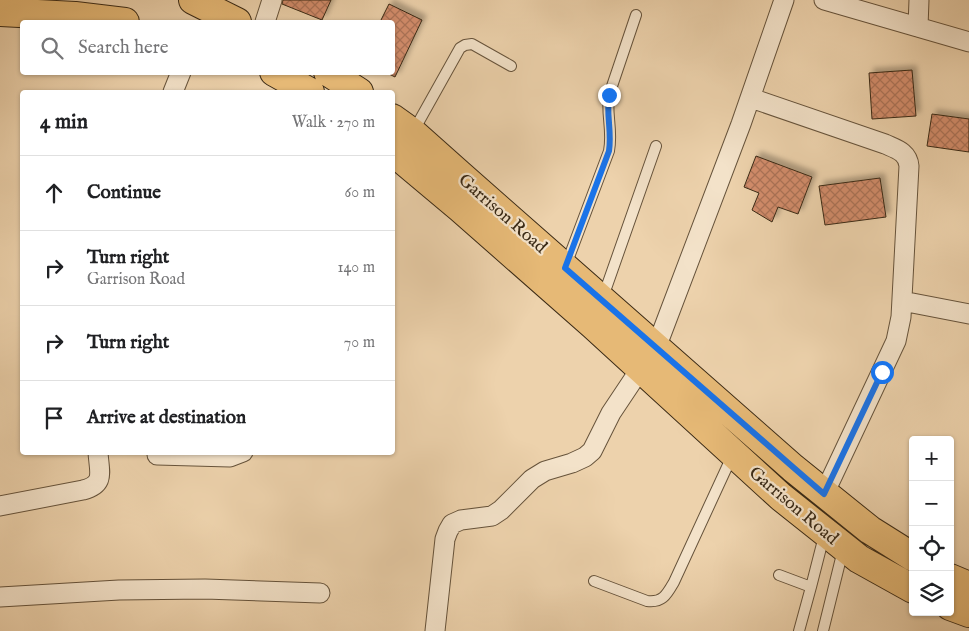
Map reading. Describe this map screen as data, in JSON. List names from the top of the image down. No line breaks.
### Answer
{"streets":{"main road":["Garrison Road"]},"page":{"search":"Search here","heading":["4 min","Walk · 270 m"],"list":[["Continue","60 m"],["Turn right","Garrison Road","140 m"],["Turn right","70 m"],"Arrive at destination"],"map_buttons":["+","−"]}}
